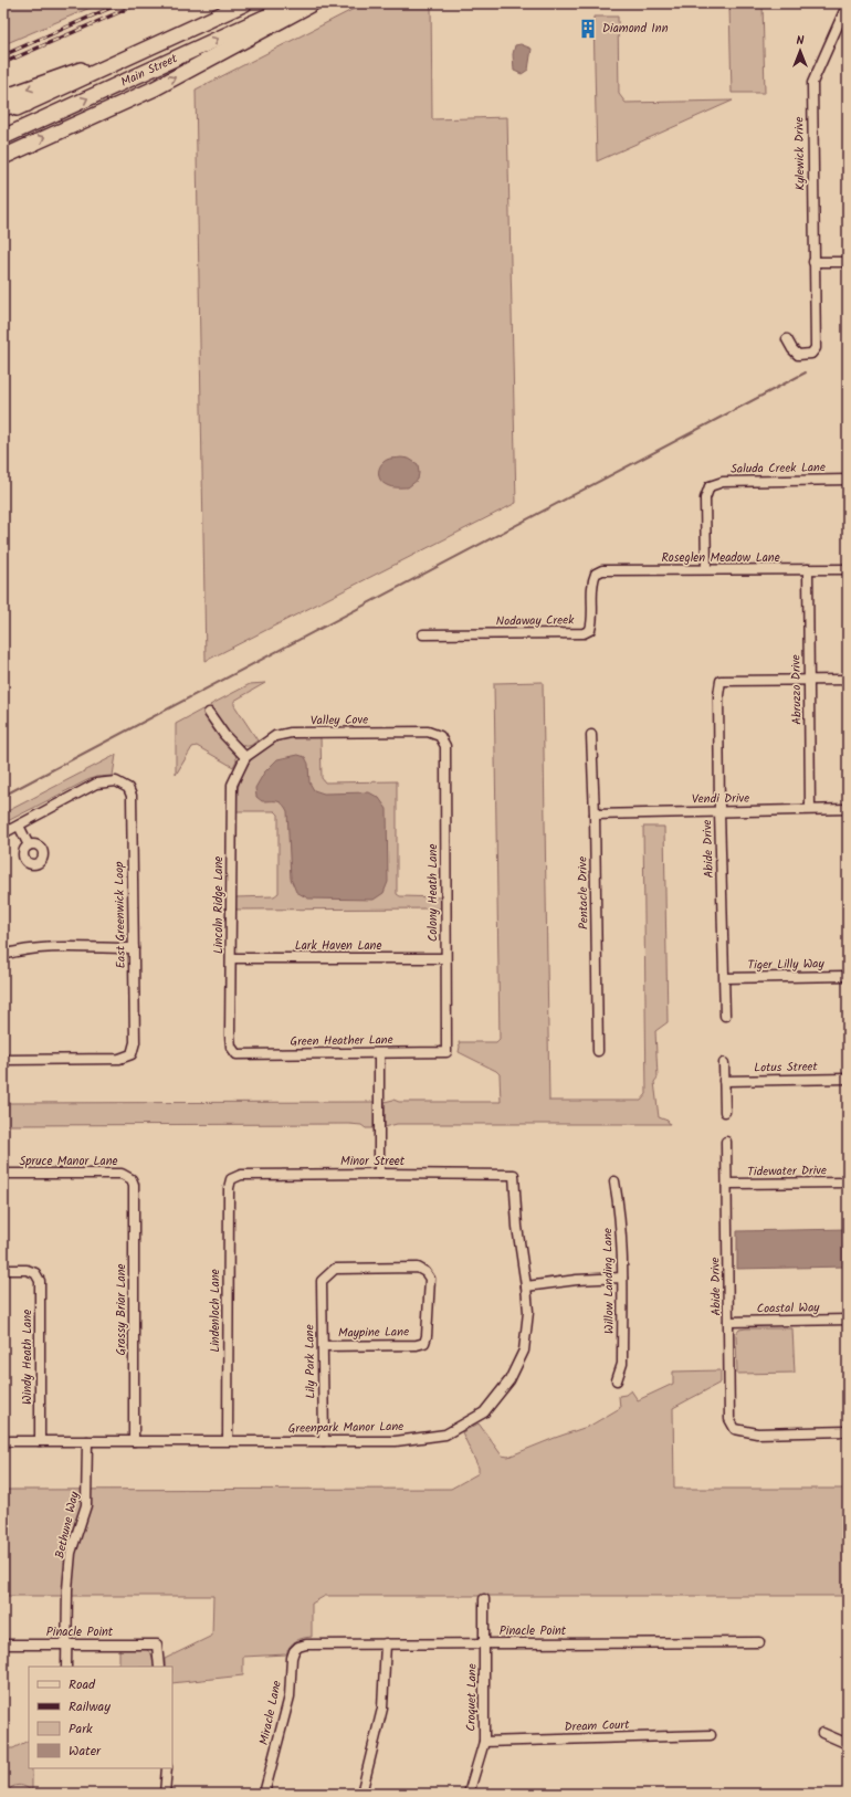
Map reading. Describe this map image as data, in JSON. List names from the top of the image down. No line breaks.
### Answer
{"streets":{"highway":["Main Street"],"street":["Kylewick Drive","Saluda Creek Lane","Roseglen Meadow Lane","Nodaway Creek","Abruzzo Drive","Valley Cove","Vendi Drive","Abide Drive","Colony Heath Lane","Pentacle Drive","Lincoln Ridge Lane","East Greenwick Loop","Lark Haven Lane","Tiger Lilly Way","Green Heather Lane","Lotus Street","Spruce Manor Lane","Minor Street","Tidewater Drive","Willow Landing Lane","Coastal Way","Grassy Briar Lane","Lindenloch Lane","Maypine Lane","Windy Heath Lane","Lily Park Lane","Greenpark Manor Lane","Bethune Way","Pinacle Point","Croquet Lane","Miracle Lane","Dream Court"]},"crossings":[["Saluda Creek Lane","Roseglen Meadow Lane"],["Roseglen Meadow Lane","Nodaway Creek"],["Roseglen Meadow Lane","Abruzzo Drive"],["Abruzzo Drive","Vendi Drive"],["Abruzzo Drive","Abide Drive"],["Valley Cove","Colony Heath Lane"],["Valley Cove","Lincoln Ridge Lane"],["Vendi Drive","Abide Drive"],["Vendi Drive","Pentacle Drive"],["Abide Drive","Tiger Lilly Way"],["Abide Drive","Tidewater Drive"],["Abide Drive","Coastal Way"],["Colony Heath Lane","Lark Haven Lane"],["Colony Heath Lane","Green Heather Lane"],["Lincoln Ridge Lane","Lark Haven Lane"],["Lincoln Ridge Lane","Green Heather Lane"],["Spruce Manor Lane","Grassy Briar Lane"],["Minor Street","Lindenloch Lane"],["Minor Street","Greenpark Manor Lane"],["Grassy Briar Lane","Greenpark Manor Lane"],["Lindenloch Lane","Greenpark Manor Lane"],["Maypine Lane","Lily Park Lane"],["Windy Heath Lane","Greenpark Manor Lane"],["Lily Park Lane","Greenpark Manor Lane"],["Greenpark Manor Lane","Bethune Way"],["Bethune Way","Pinacle Point"],["Pinacle Point","Croquet Lane"],["Pinacle Point","Miracle Lane"],["Croquet Lane","Dream Court"]],"places":{"building":["Diamond Inn"]},"legend":["Road","Railway","Park","Water"],"north":"top"}
